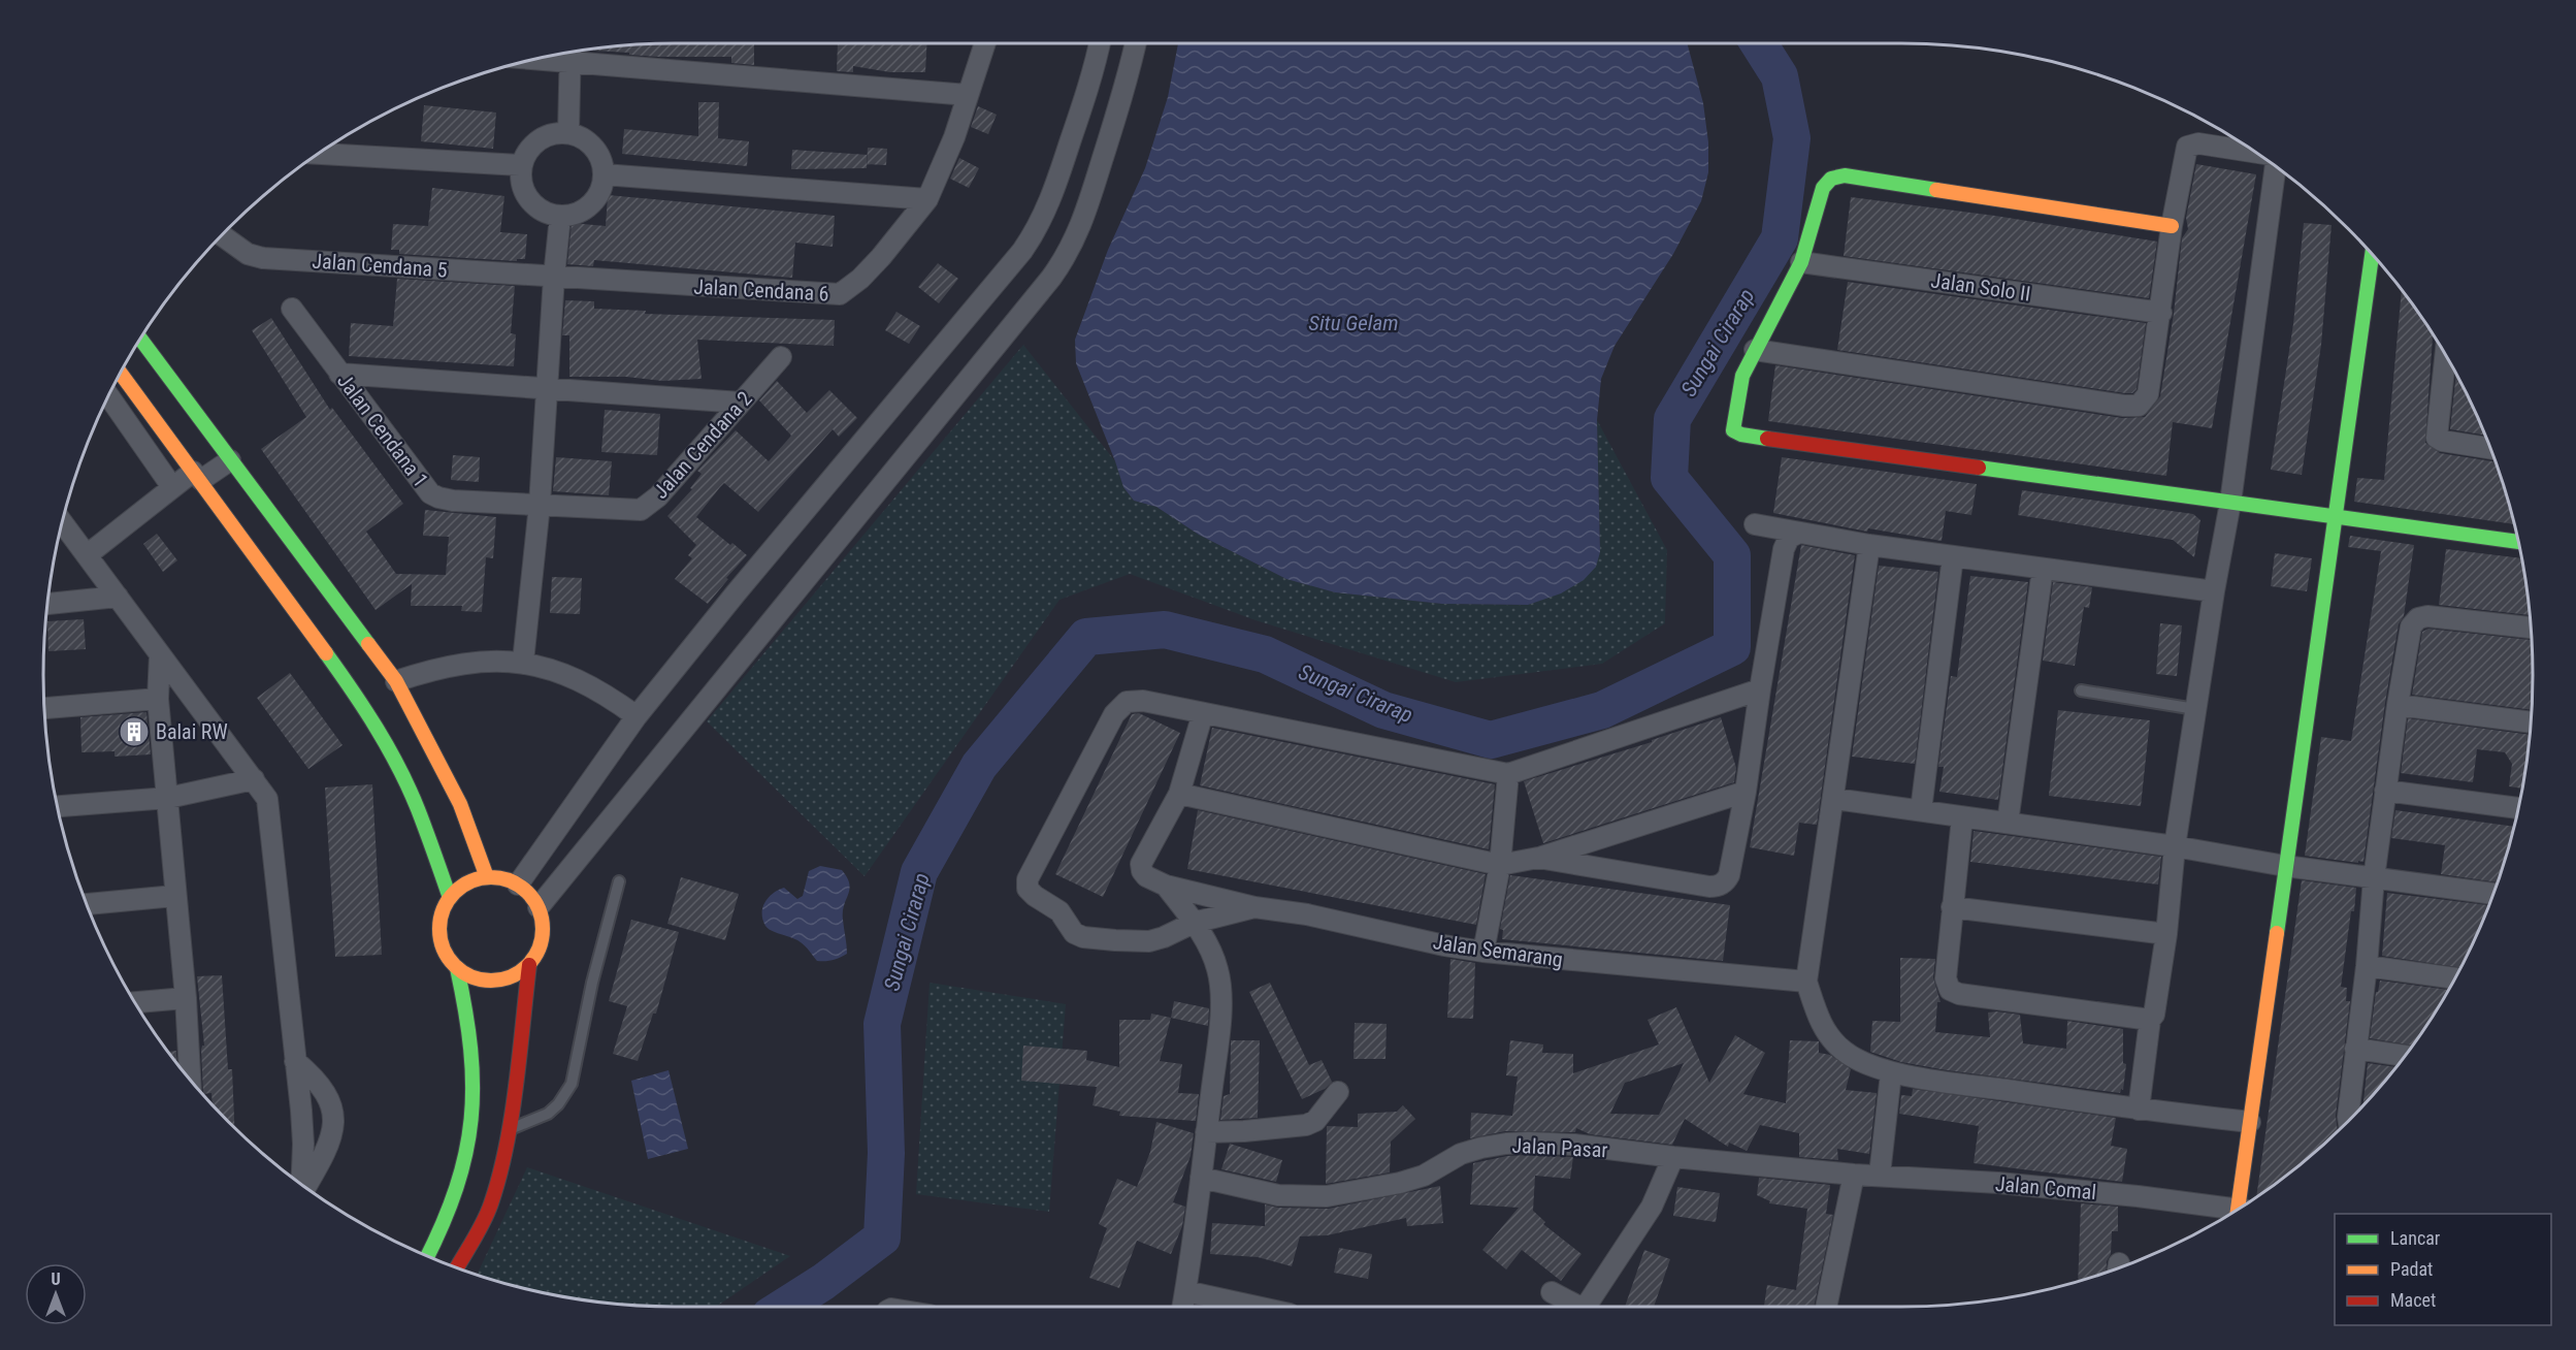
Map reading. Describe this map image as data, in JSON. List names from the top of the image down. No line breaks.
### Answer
{"streets":{"street":["Jalan Cendana 5","Jalan Solo II","Jalan Cendana 6","Jalan Cendana 1","Jalan Cendana 2","Jalan Semarang","Jalan Pasar","Jalan Comal"]},"crossings":[["Jalan Cendana 5","Jalan Cendana 6"],["Jalan Cendana 1","Jalan Cendana 2"],["Jalan Pasar","Jalan Comal"]],"water":["Situ Gelam","Sungai Cirarap"],"places":{"building":["Balai RW"]},"legend":["Lancar","Padat","Macet"],"north":"top"}
